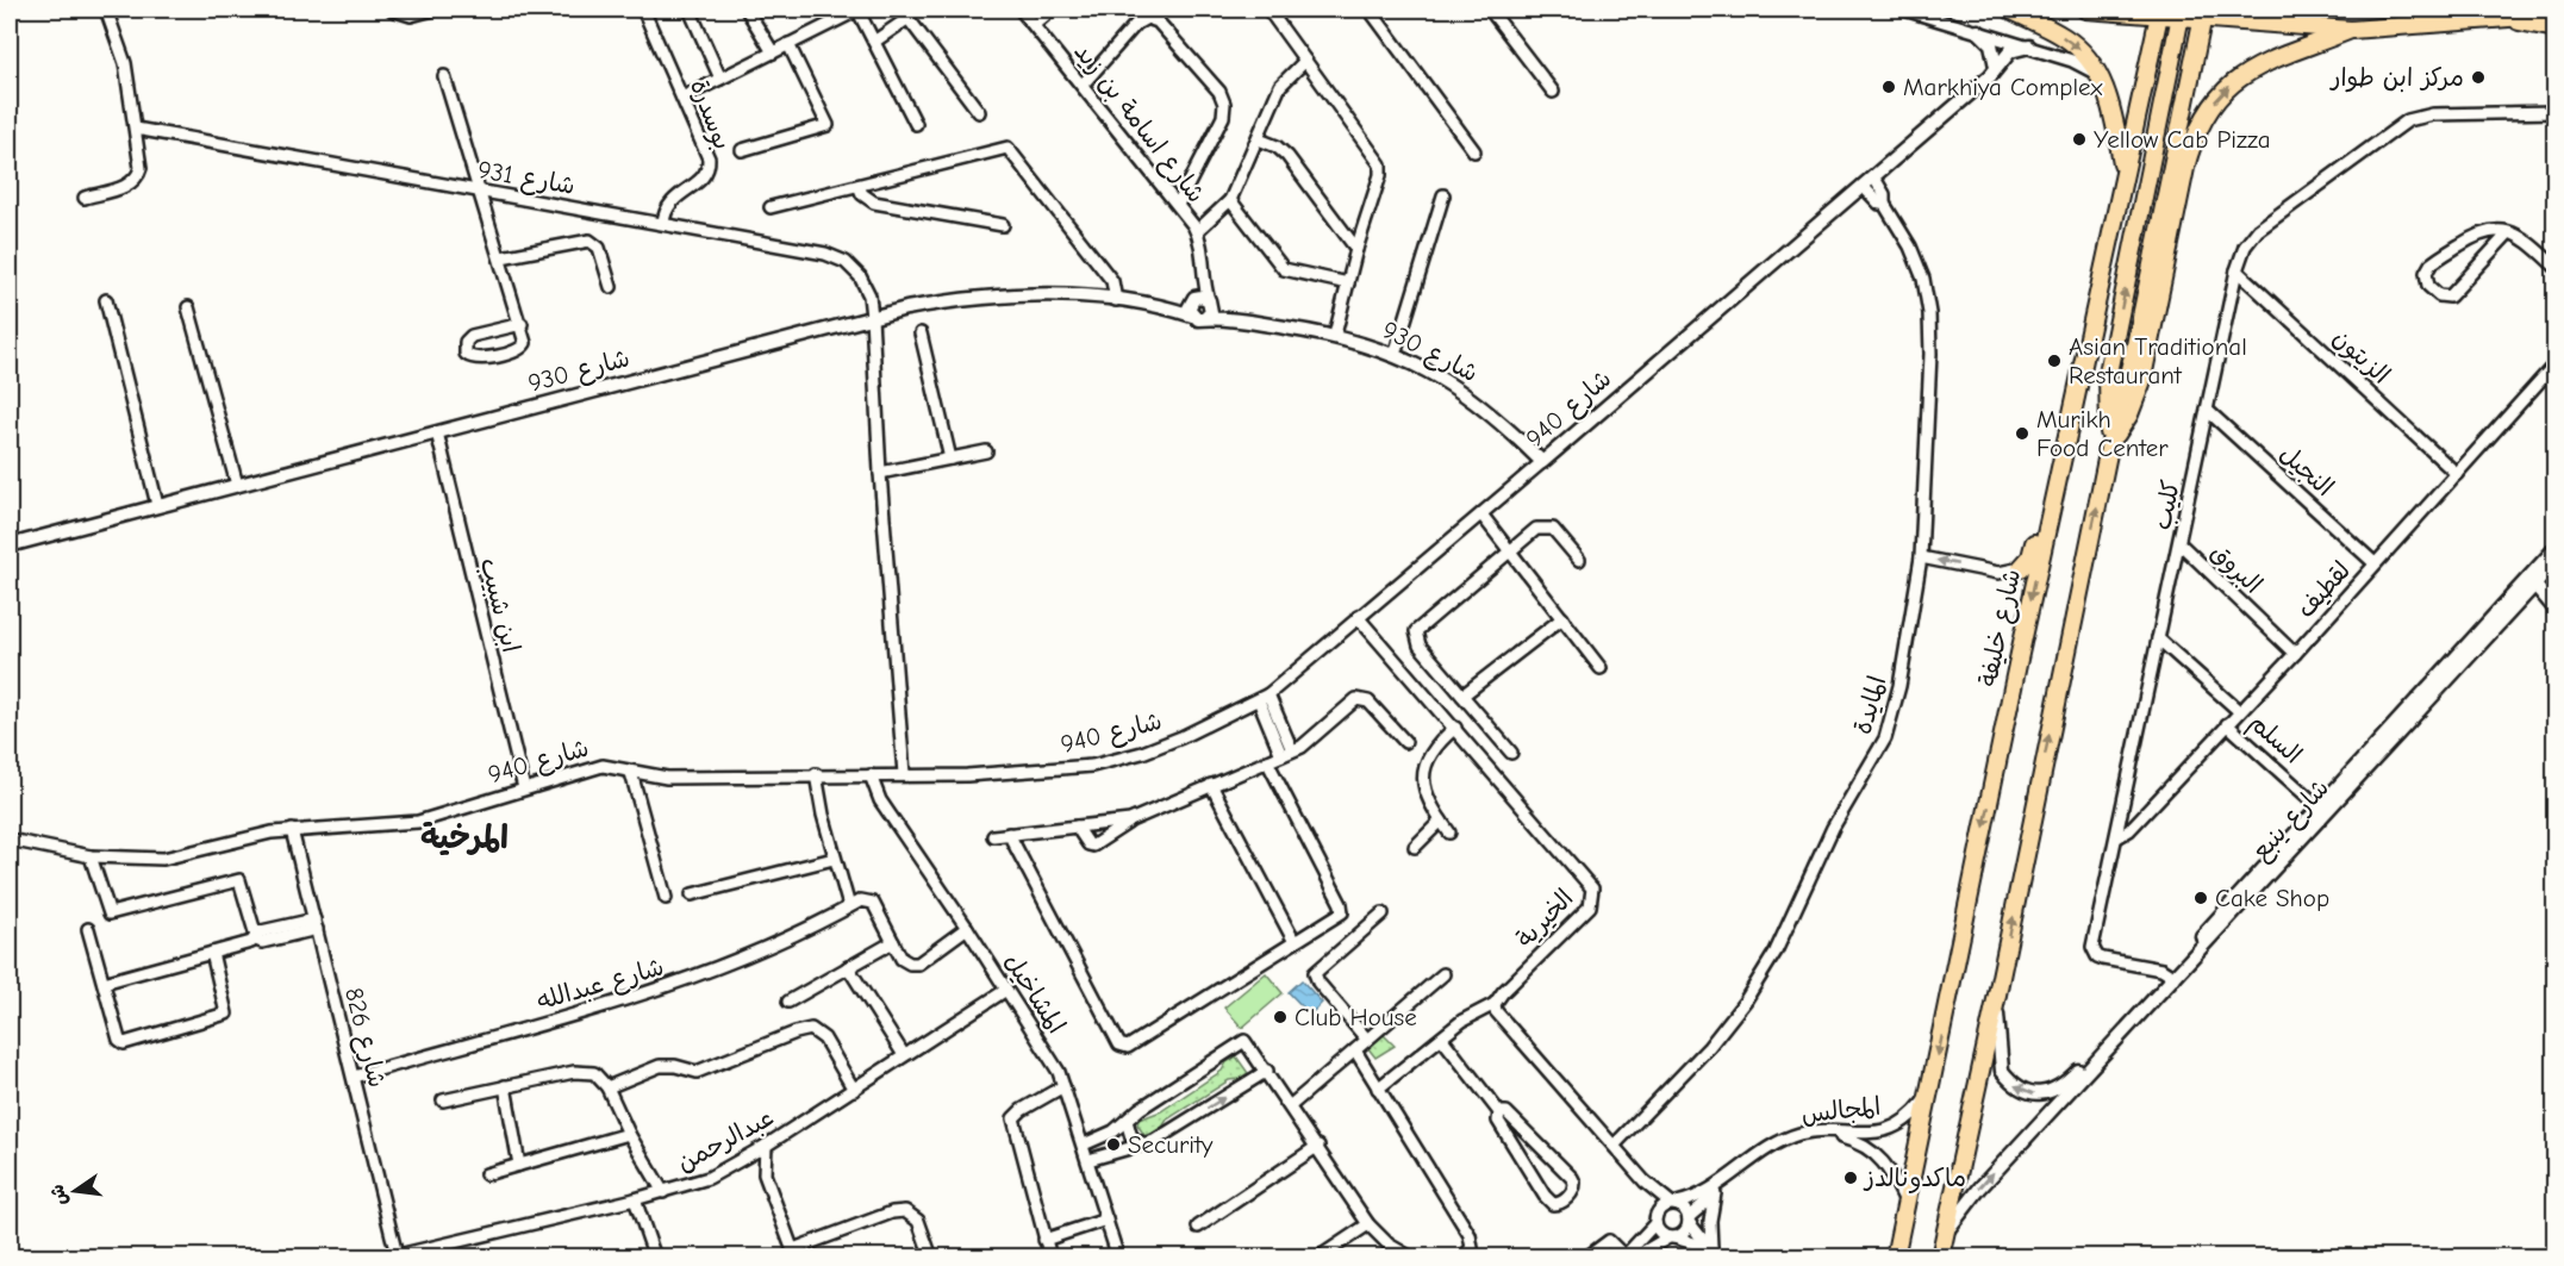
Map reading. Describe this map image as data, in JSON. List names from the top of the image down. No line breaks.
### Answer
{"streets":{"main road":["شارع خليفة"],"street":["بوسدرة","شارع اسامة بن زيد","شارع 931","شارع 930","الزيتون","شارع 940","النجيل","كليب","البروق","لقطيف","ابن شبيب","المايدة","السلم","شارع ينبع","الخيرية","شارع عبدالله","المشاخيل","شارع 826","المجالس","عبدالرحمن"]},"crossings":[["بوسدرة","شارع 931"],["شارع اسامة بن زيد","شارع 930"],["شارع 931","شارع 930"],["شارع 931","شارع 940"],["شارع 930","شارع 940"],["شارع 930","ابن شبيب"],["الزيتون","كليب"],["الزيتون","لقطيف"],["شارع 940","ابن شبيب"],["شارع 940","المايدة"],["شارع 940","الخيرية"],["شارع 940","المشاخيل"],["شارع 940","شارع 826"],["النجيل","كليب"],["النجيل","لقطيف"],["كليب","البروق"],["كليب","لقطيف"],["كليب","السلم"],["كليب","شارع ينبع"],["البروق","لقطيف"],["لقطيف","السلم"],["شارع خليفة","المجالس"],["السلم","شارع ينبع"],["شارع عبدالله","شارع 826"],["المشاخيل","عبدالرحمن"],["شارع 826","عبدالرحمن"]],"districts":["المرخية"],"places":["مركز ابن طوار","Markhiya Complex","Yellow Cab Pizza","Asian Traditional Restaurant","Murikh Food Center","Cake Shop","Club House","Security","ماكدونالدز"],"north":"left"}
